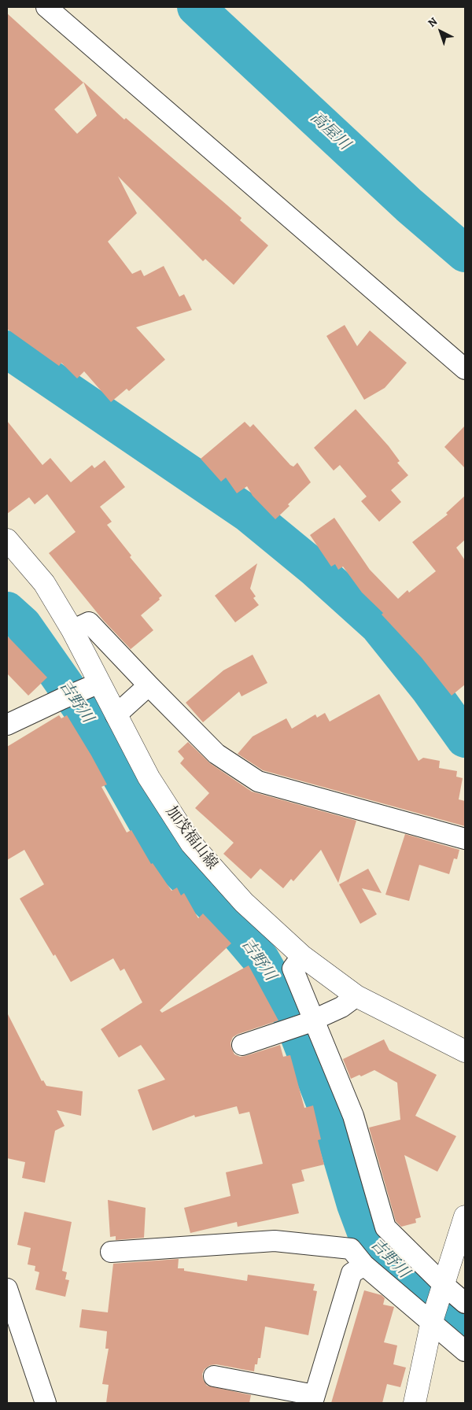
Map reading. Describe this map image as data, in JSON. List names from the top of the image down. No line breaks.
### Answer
{"streets":{"main road":["加茂福山線"]},"water":["高屋川","吉野川"],"north":"top left"}
